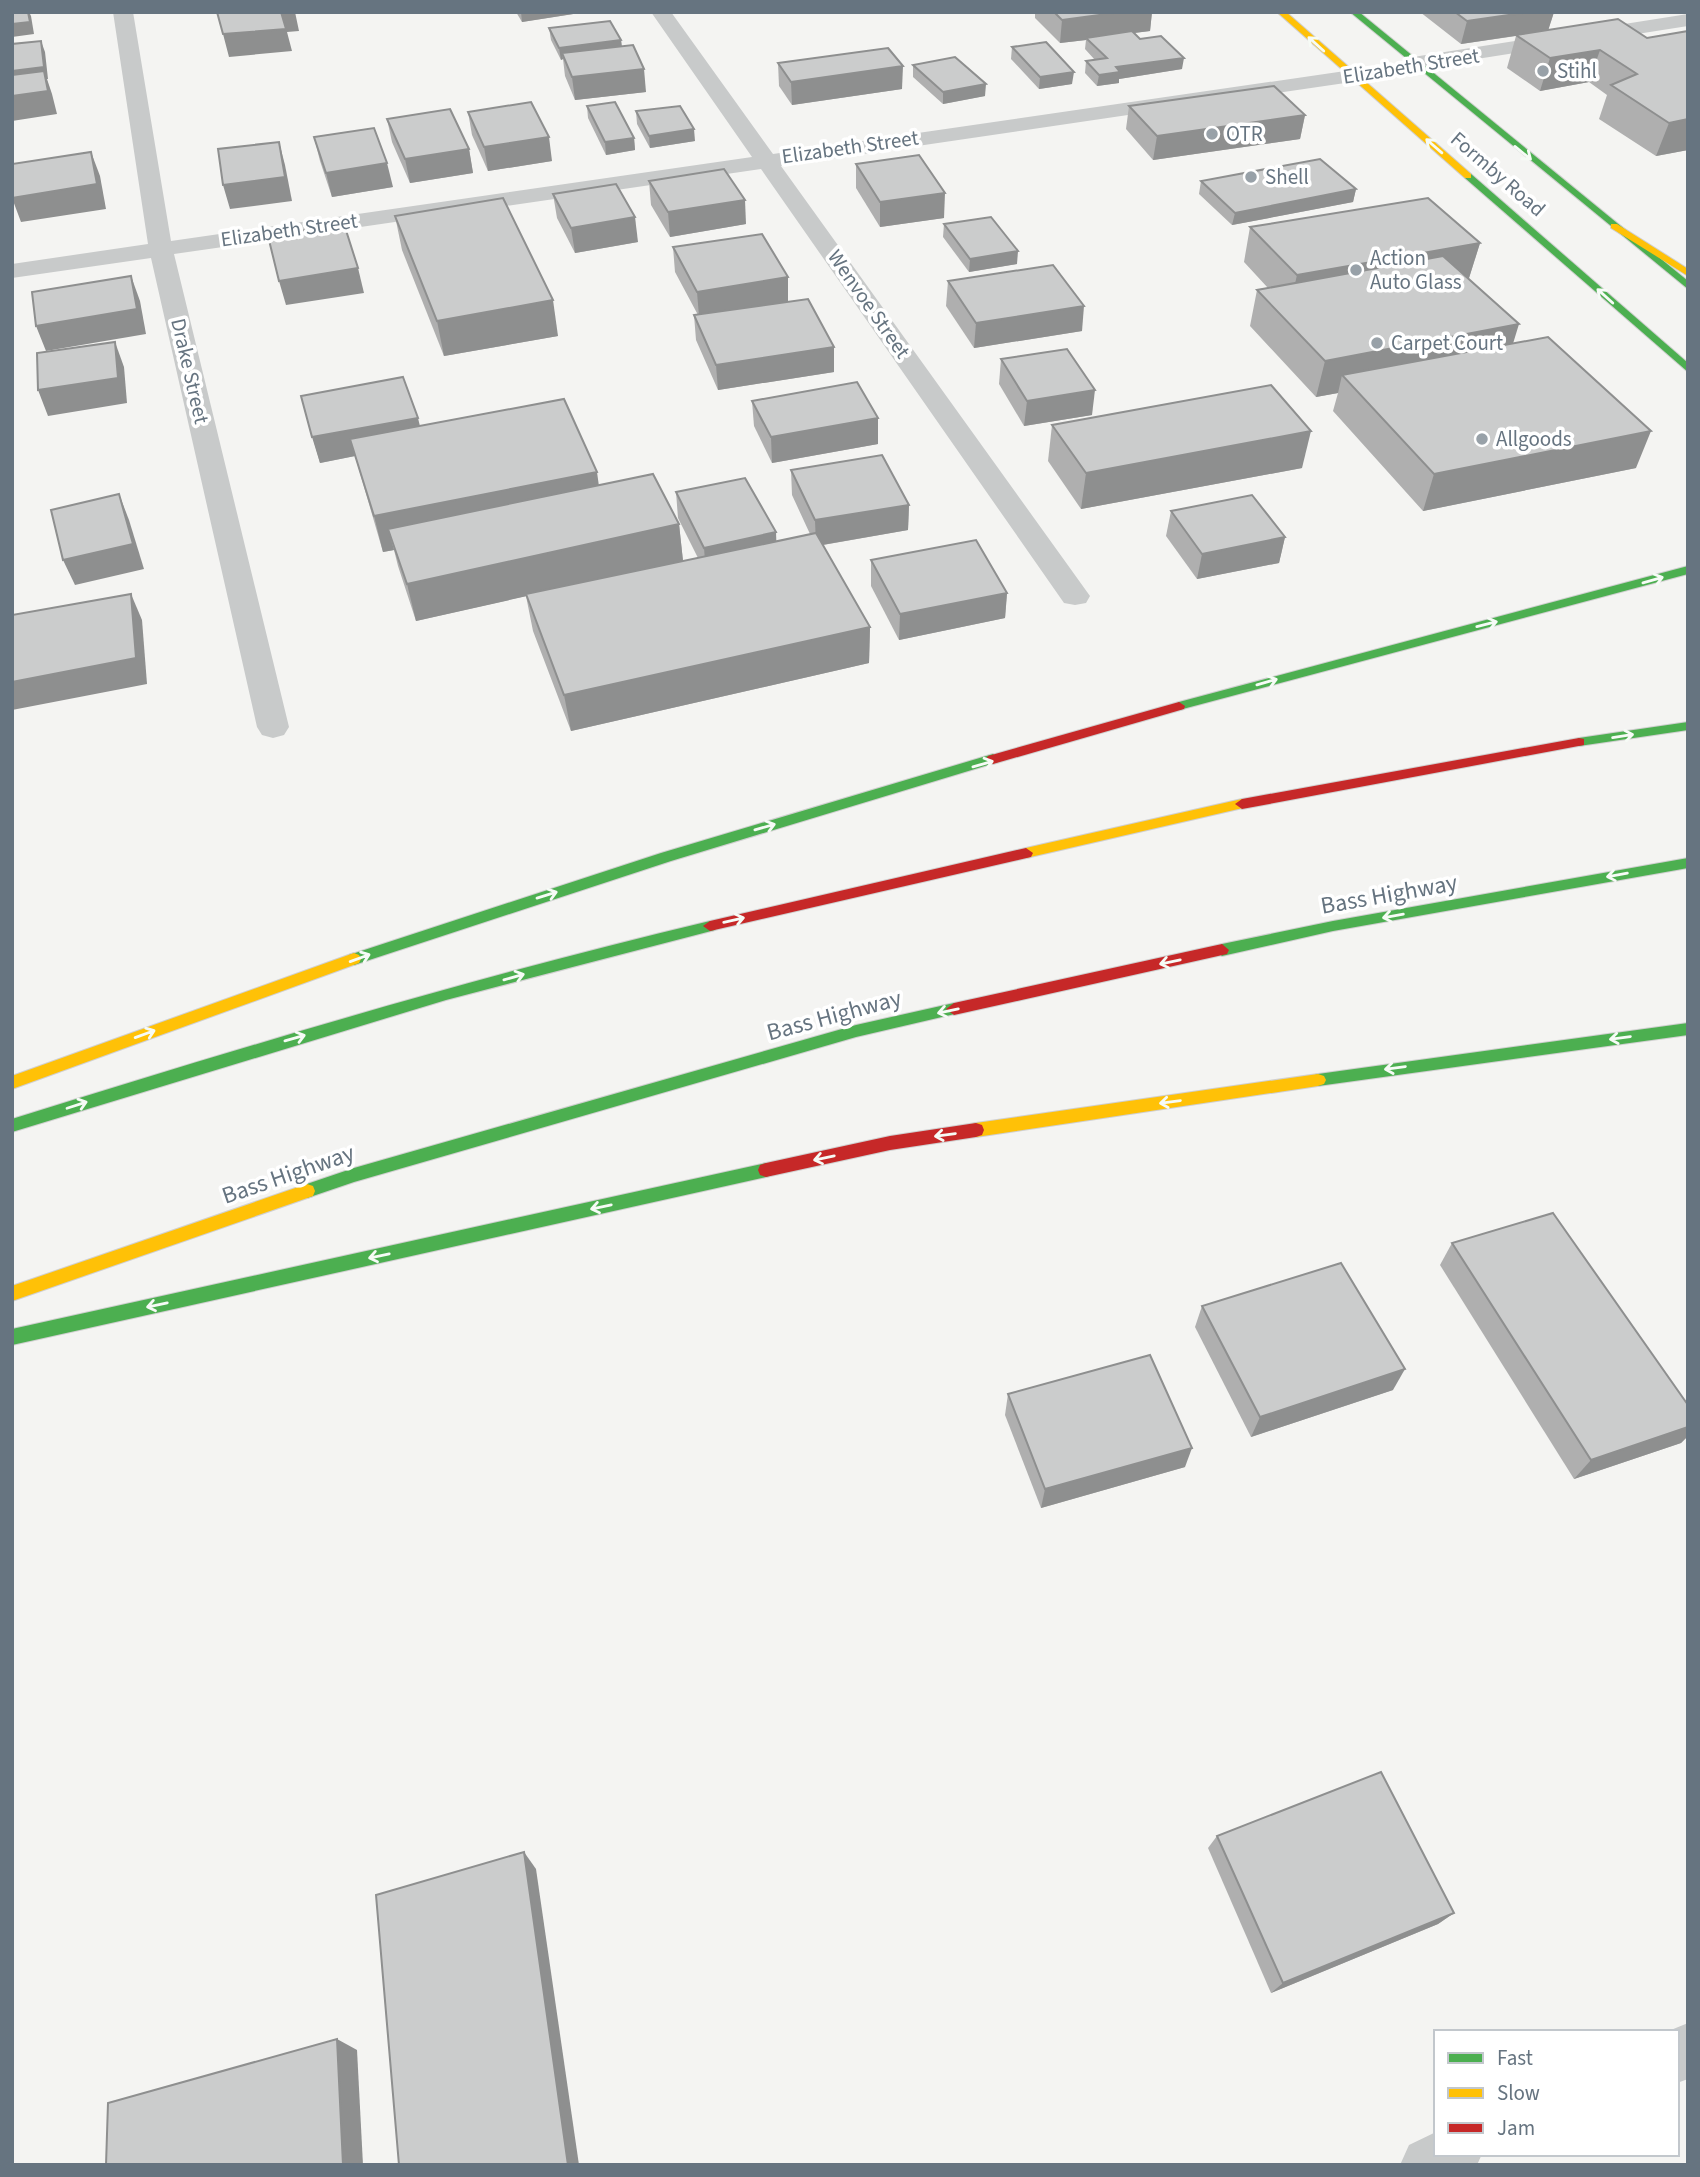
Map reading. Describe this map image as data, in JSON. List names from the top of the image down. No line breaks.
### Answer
{"streets":{"main road":["Elizabeth Street","Formby Road","Bass Highway"],"street":["Wenvoe Street","Drake Street"]},"crossings":[["Elizabeth Street","Formby Road"],["Elizabeth Street","Wenvoe Street"],["Elizabeth Street","Drake Street"]],"places":["Stihl","OTR","Shell","Action Auto Glass","Carpet Court","Allgoods"],"legend":["Fast","Slow","Jam"]}
